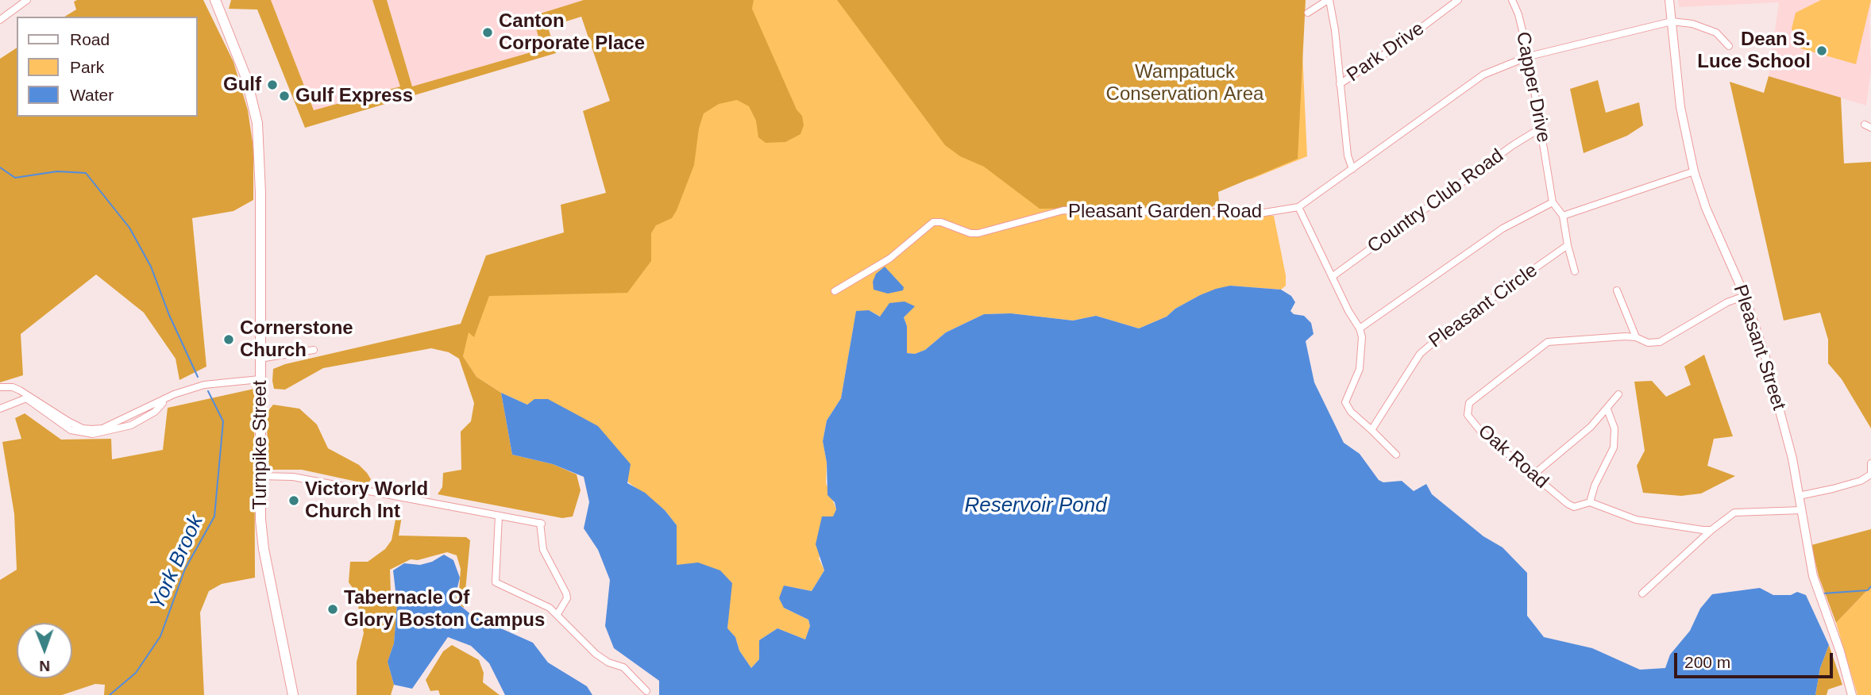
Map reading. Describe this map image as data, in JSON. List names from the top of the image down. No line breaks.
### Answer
{"streets":{"main road":["Pleasant Street","Turnpike Street"],"street":["Park Drive","Capper Drive","Country Club Road","Pleasant Garden Road","Pleasant Circle","Oak Road"]},"crossings":[["Capper Drive","Country Club Road"],["Capper Drive","Pleasant Garden Road"],["Pleasant Garden Road","Pleasant Street"],["Pleasant Street","Oak Road"]],"water":["Reservoir Pond","York Brook"],"parks":["Wampatuck Conservation Area"],"places":["Canton Corporate Place","Dean S. Luce School","Gulf","Gulf Express","Cornerstone Church","Victory World Church Int","Tabernacle Of Glory Boston Campus"],"legend":["Road","Park","Water"],"scale_bar":"200 m","north":"bottom"}
